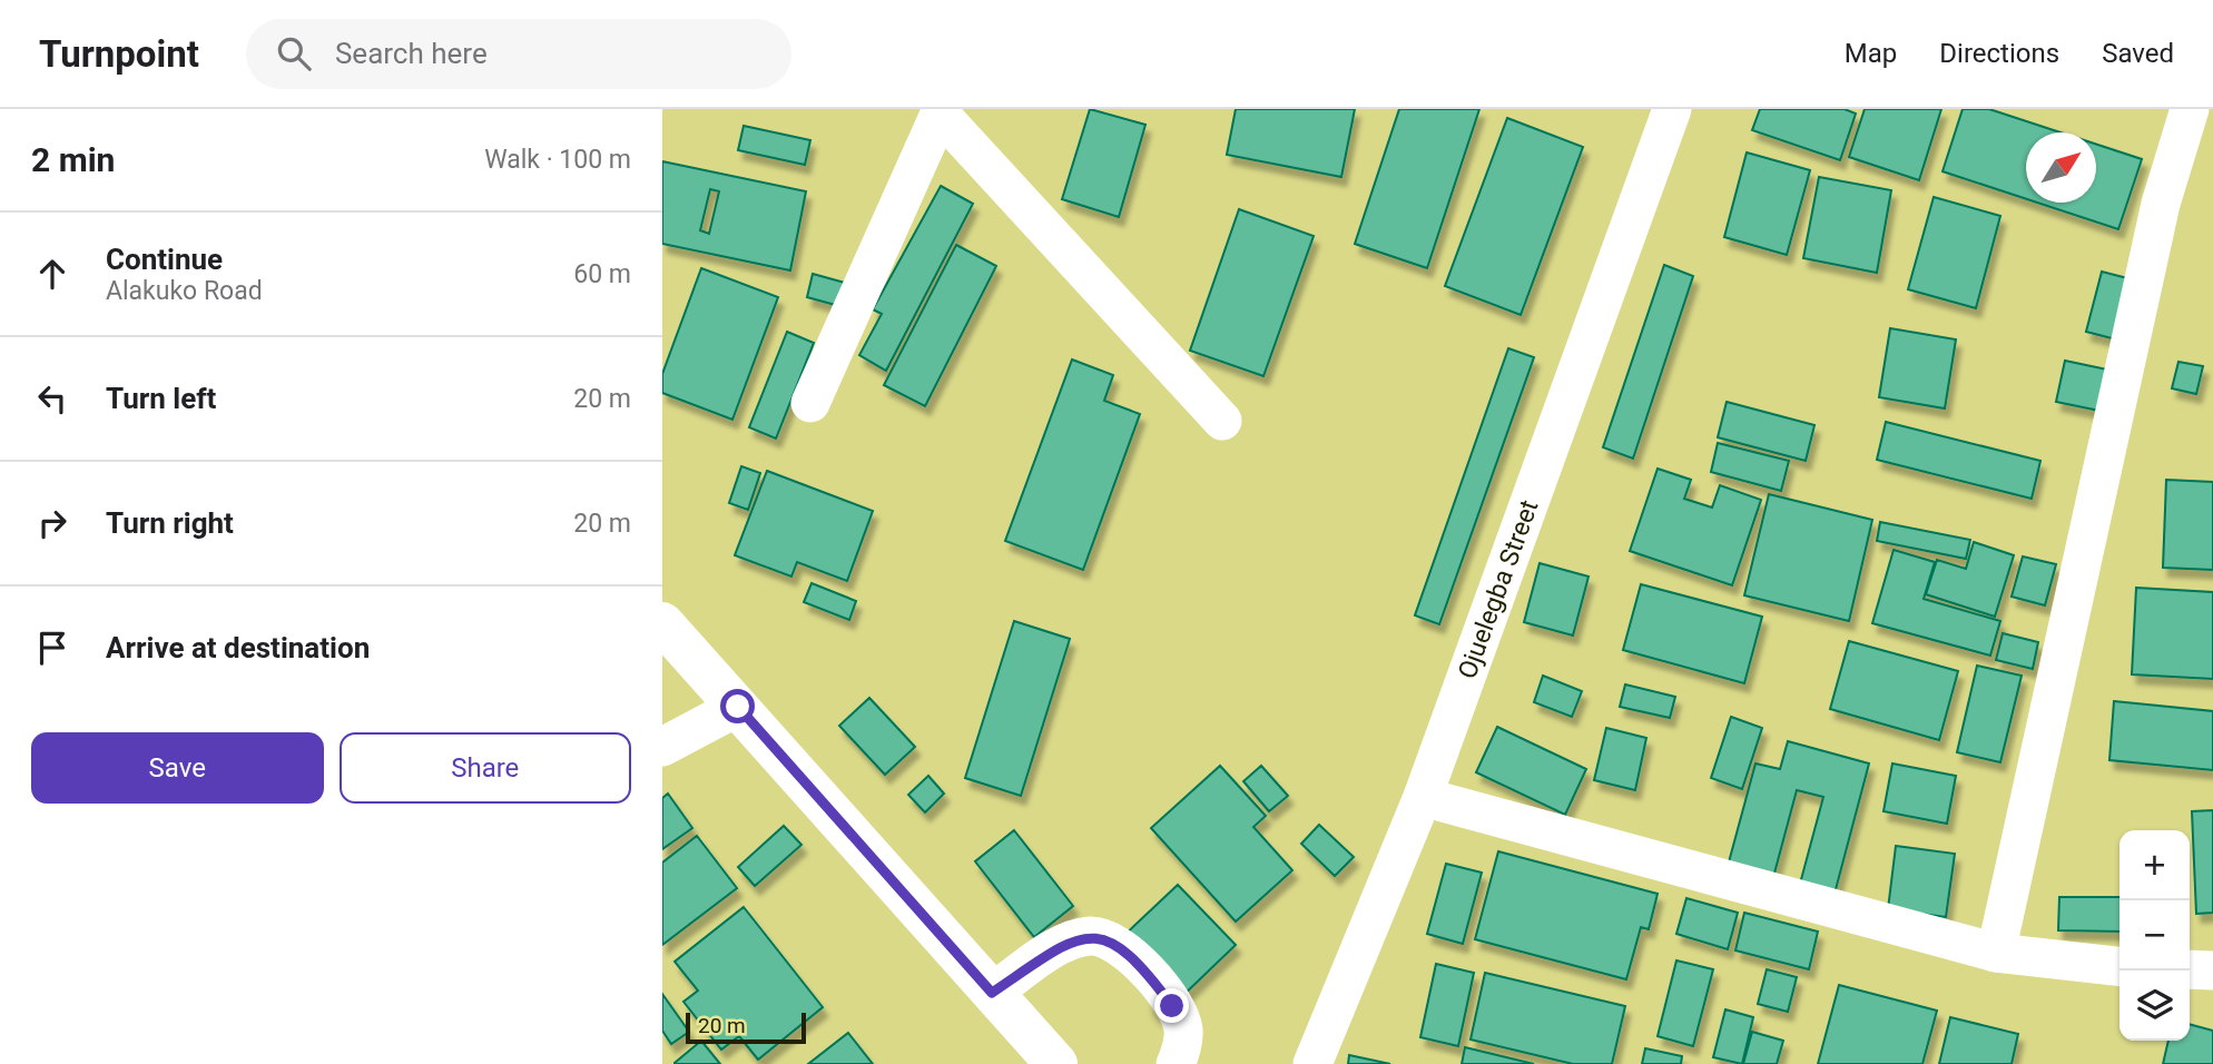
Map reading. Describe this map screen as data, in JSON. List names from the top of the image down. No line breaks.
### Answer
{"streets":{"street":["Ojuelegba Street"]},"scale_bar":"20 m","north":"top right","page":{"header":"Turnpoint","search":"Search here","nav":["Map","Directions","Saved"],"heading":["2 min","Walk · 100 m"],"list":[["Continue","Alakuko Road","60 m"],["Turn left","20 m"],["Turn right","20 m"],"Arrive at destination"],"buttons":["Save","Share"],"map_buttons":["+","−"],"scale":"20 m"}}
